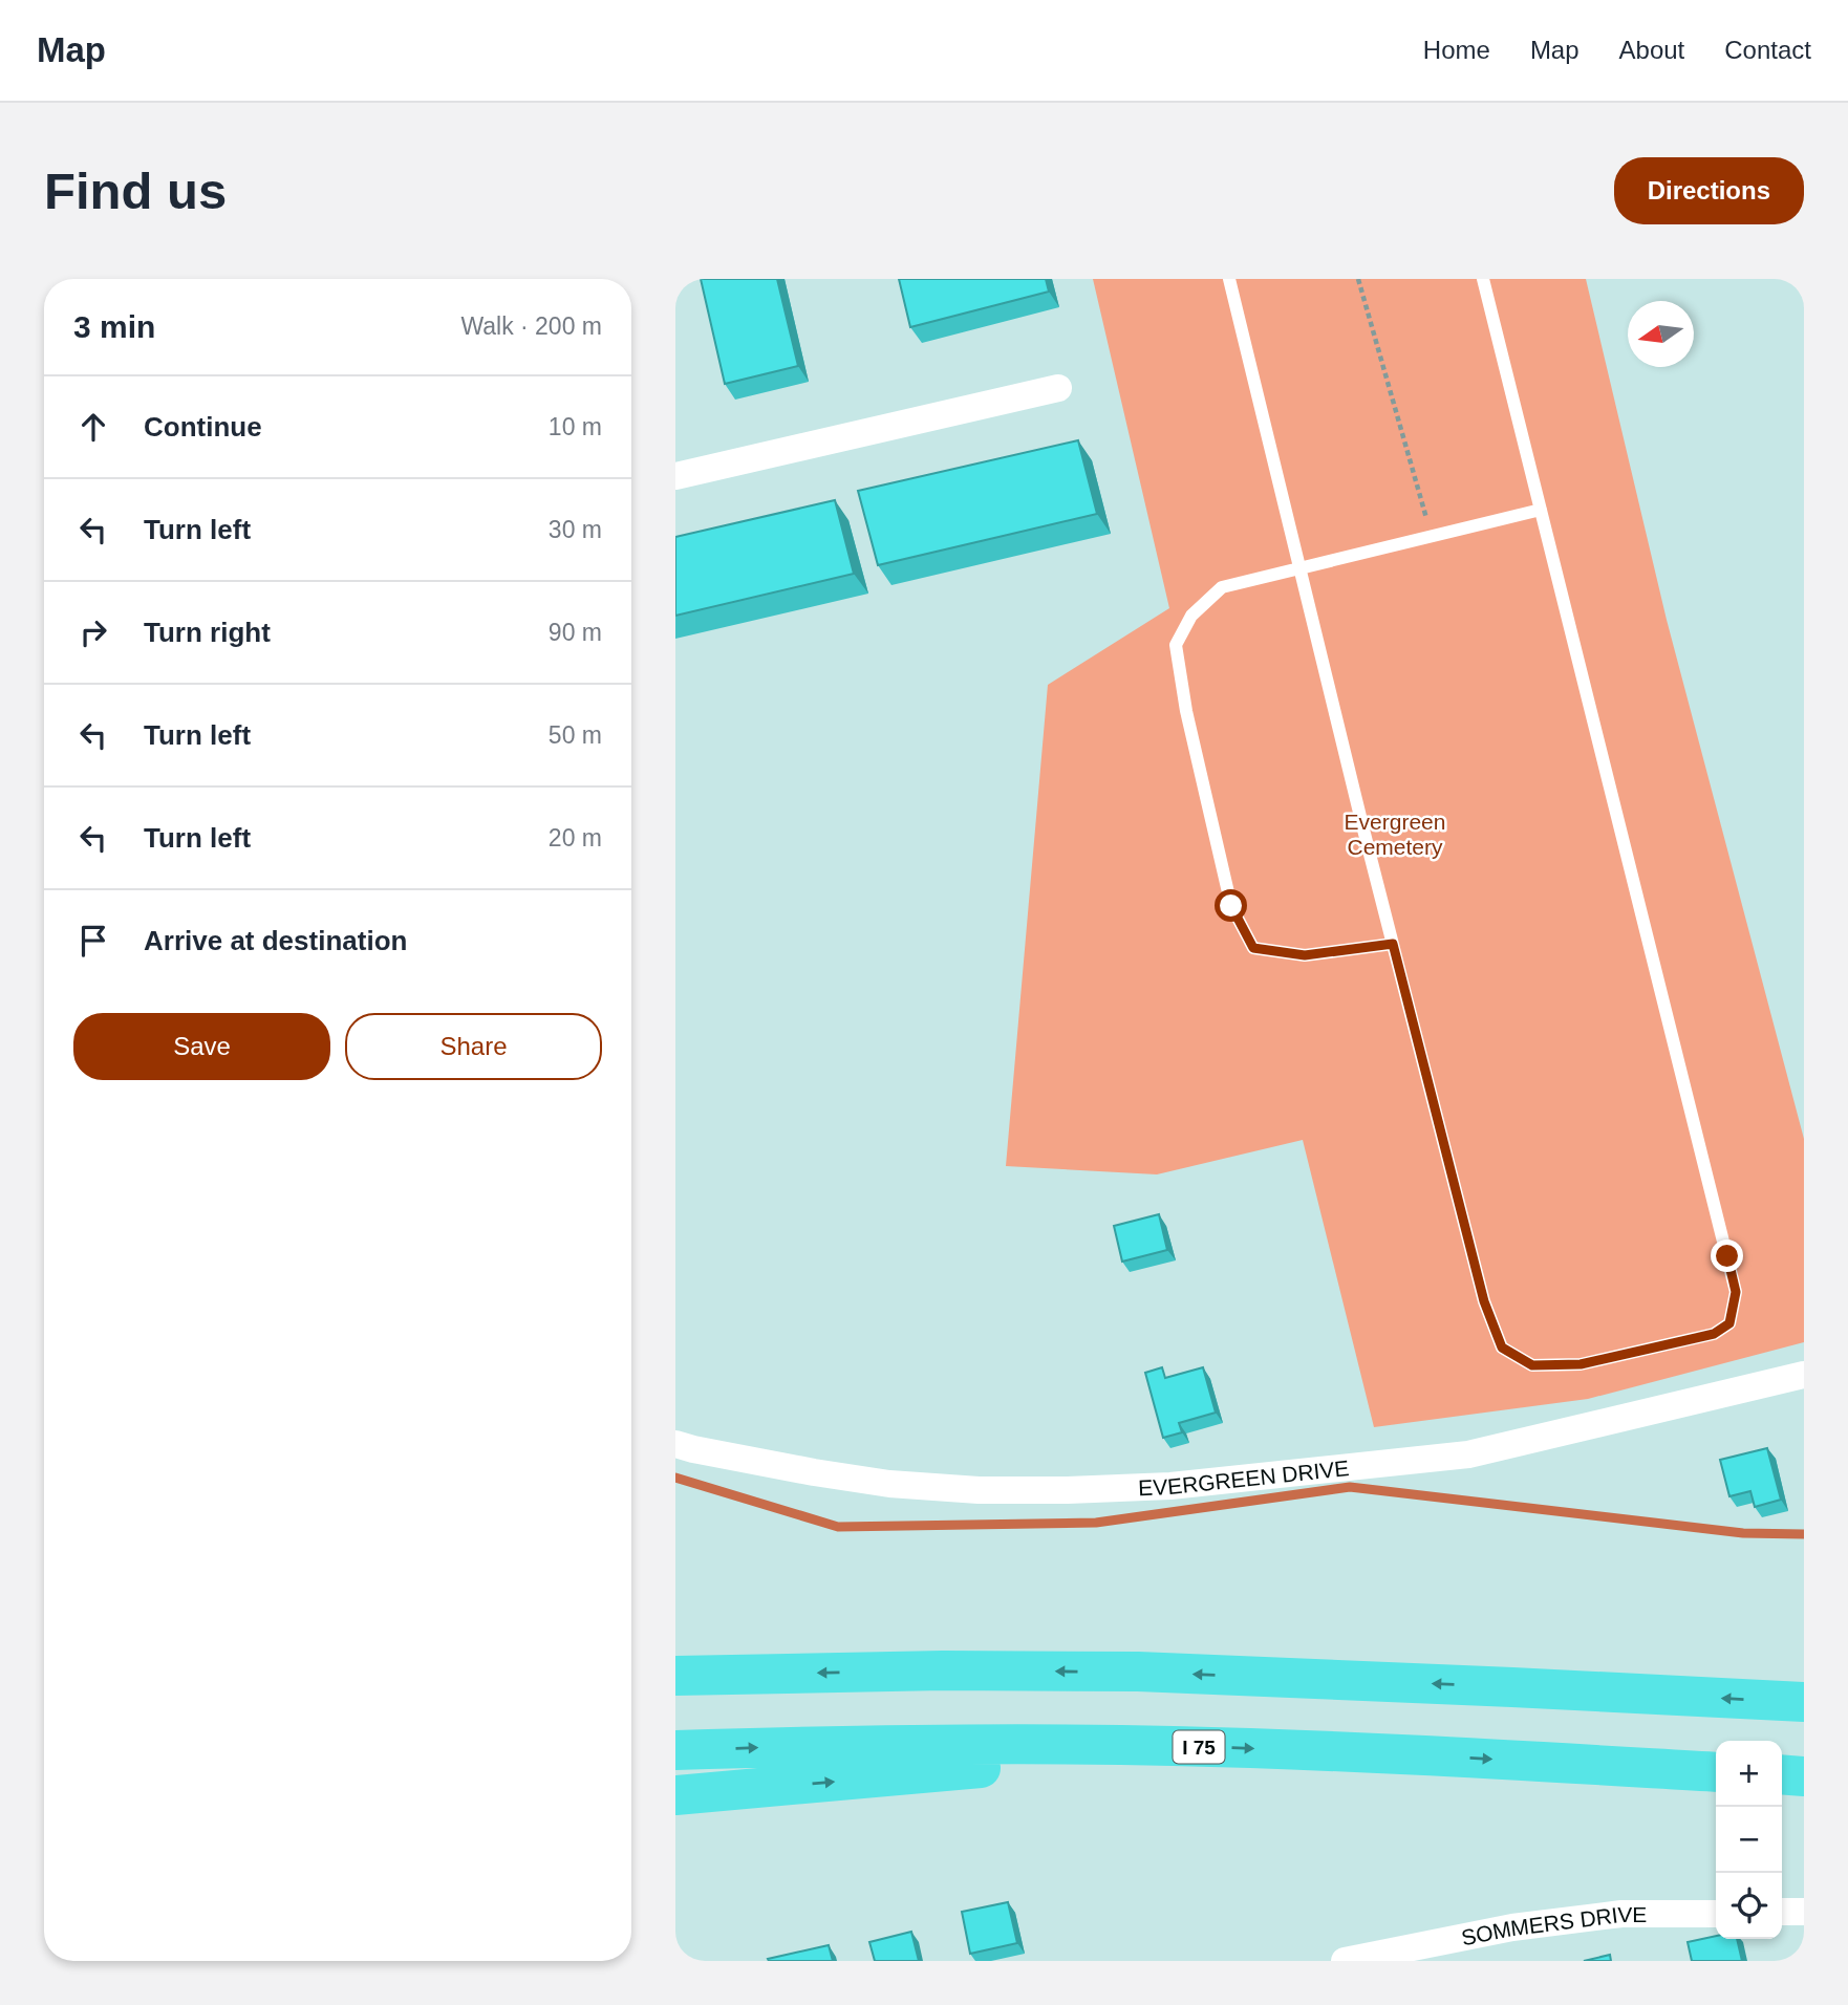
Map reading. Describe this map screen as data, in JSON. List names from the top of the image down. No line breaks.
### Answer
{"streets":{"highway":["I 75"],"street":["EVERGREEN DRIVE","SOMMERS DRIVE"]},"parks":["Evergreen Cemetery"],"north":"left","page":{"header":"Map","nav":["Home","Map","About","Contact"],"buttons":["Directions",["Save","Share"]],"title":"Find us","heading":["3 min","Walk · 200 m"],"list":[["Continue","10 m"],["Turn left","30 m"],["Turn right","90 m"],["Turn left","50 m"],["Turn left","20 m"],"Arrive at destination"],"map_buttons":["+","−"]}}
